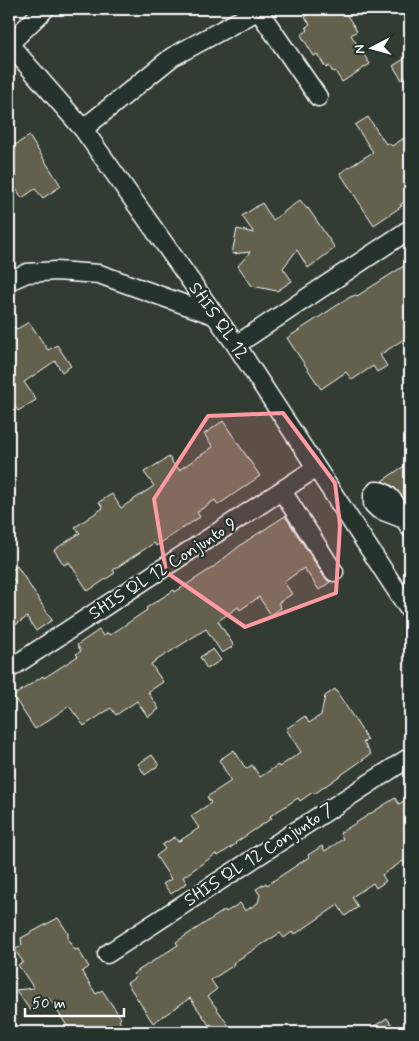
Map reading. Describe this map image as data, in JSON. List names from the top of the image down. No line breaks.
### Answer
{"streets":{"street":["SHIS QL 12","SHIS QL 12 Conjunto 9","SHIS QL 12 Conjunto 7"]},"crossings":[["SHIS QL 12","SHIS QL 12 Conjunto 9"]],"scale_bar":"50 m","north":"left"}
